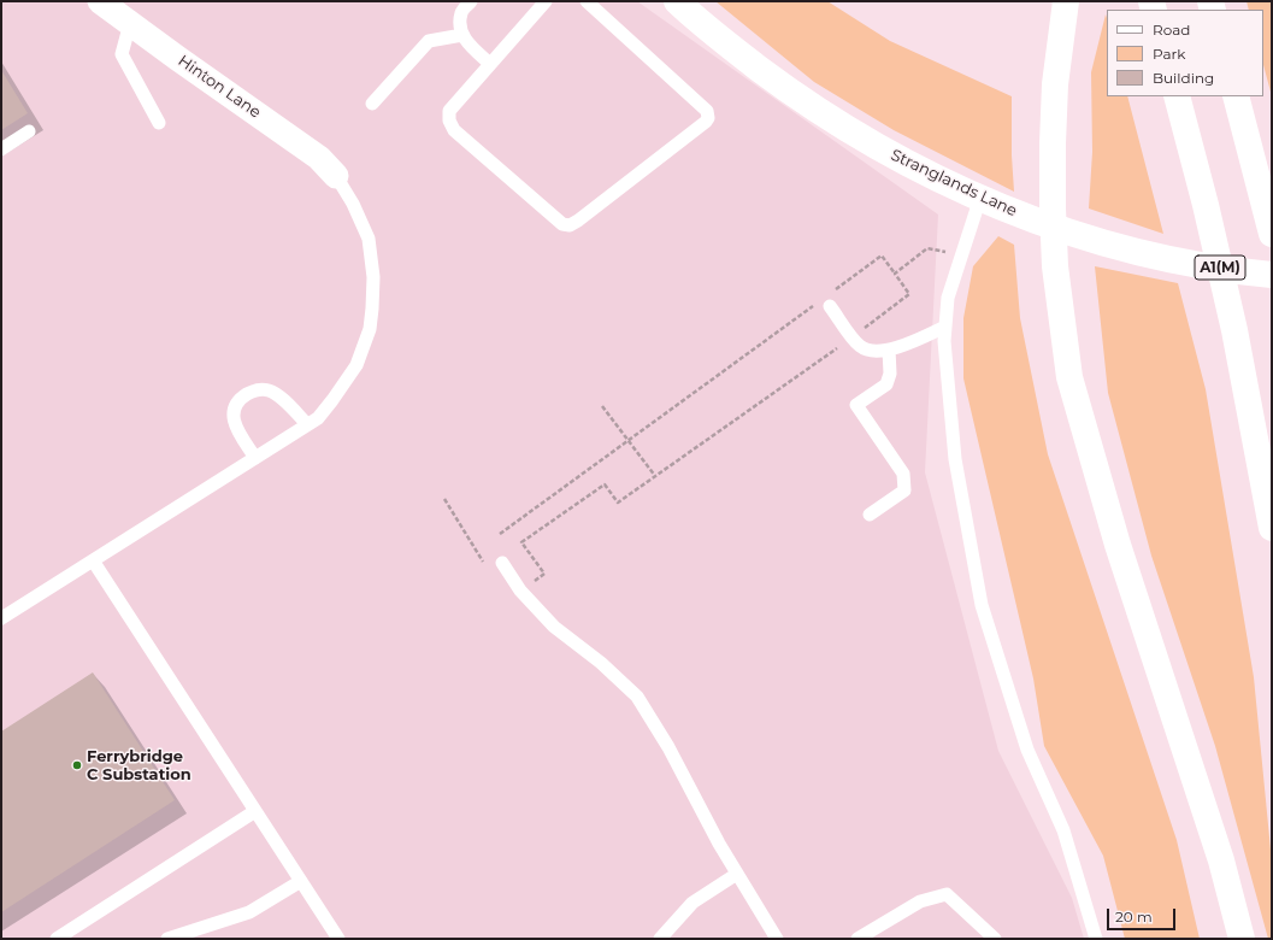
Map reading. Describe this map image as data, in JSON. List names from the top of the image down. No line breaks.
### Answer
{"streets":{"main road":["Stranglands Lane","A1(M)"],"street":["Hinton Lane"]},"places":["Ferrybridge C Substation"],"legend":["Road","Park","Building"],"scale_bar":"20 m"}
